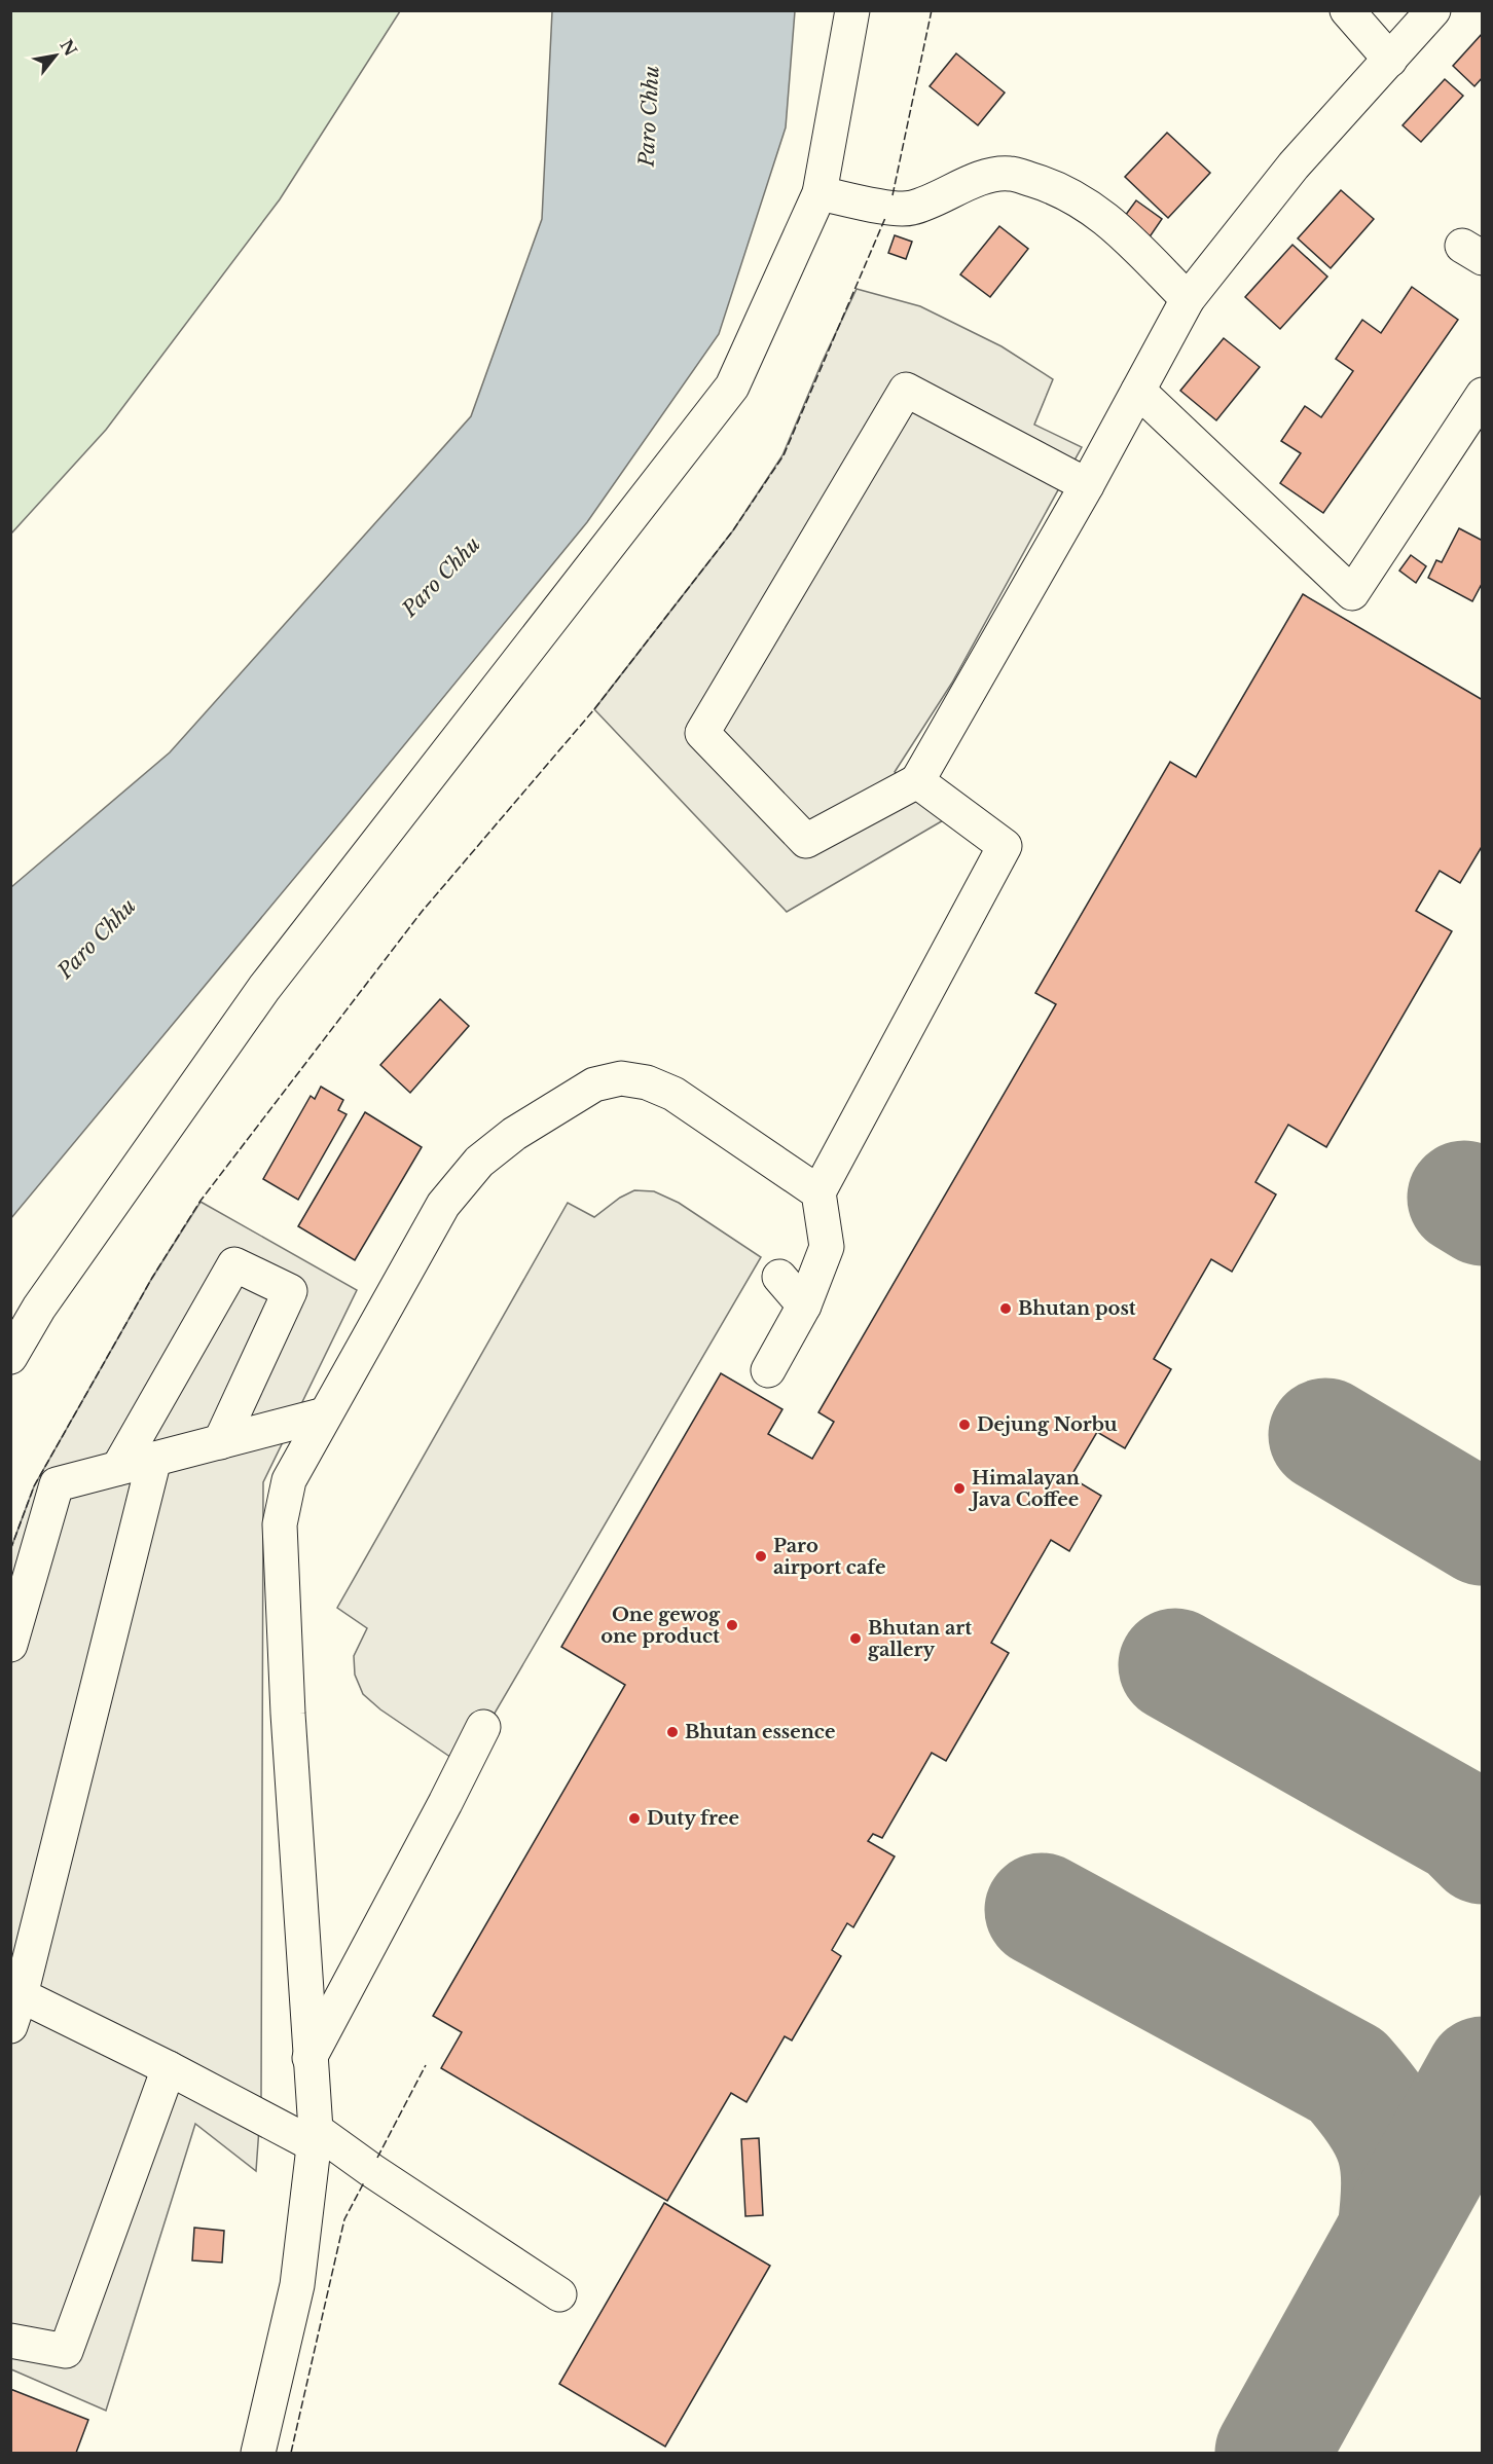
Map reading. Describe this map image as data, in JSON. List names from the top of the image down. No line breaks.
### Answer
{"water":["Paro Chhu"],"places":["Bhutan post","Dejung Norbu","Himalayan Java Coffee","Paro airport cafe","One gewog one product","Bhutan art gallery","Bhutan essence","Duty free"],"north":"top right"}
